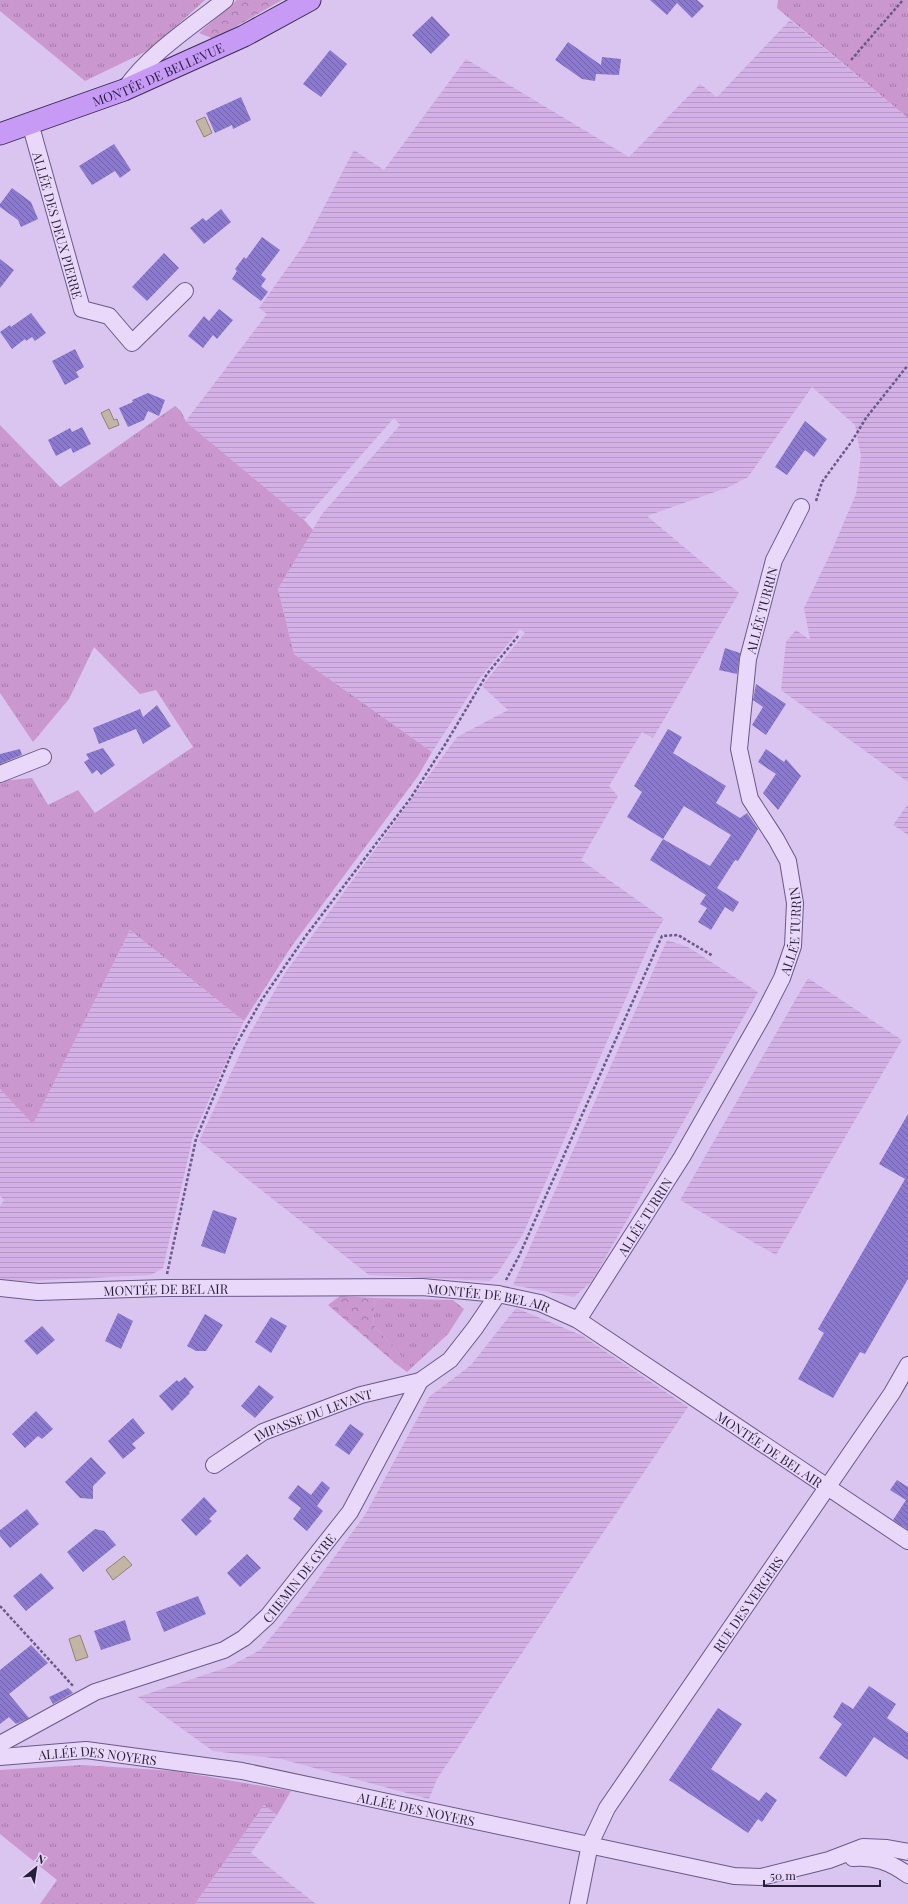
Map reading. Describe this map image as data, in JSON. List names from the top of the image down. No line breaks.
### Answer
{"streets":{"main road":["MONTÉE DE BELLEVUE"],"street":["ALLÉE DES DEUX PIERRE","ALLÉE TURRIN","MONTÉE DE BEL AIR","IMPASSE DU LEVANT","CHEMIN DE GYRE","RUE DES VERGERS","ALLÉE DES NOYERS"]},"crossings":[["MONTÉE DE BELLEVUE","ALLÉE DES DEUX PIERRE"],["ALLÉE TURRIN","MONTÉE DE BEL AIR"],["MONTÉE DE BEL AIR","CHEMIN DE GYRE"],["MONTÉE DE BEL AIR","RUE DES VERGERS"],["IMPASSE DU LEVANT","CHEMIN DE GYRE"],["RUE DES VERGERS","ALLÉE DES NOYERS"]],"scale_bar":"50 m","north":"top right"}
